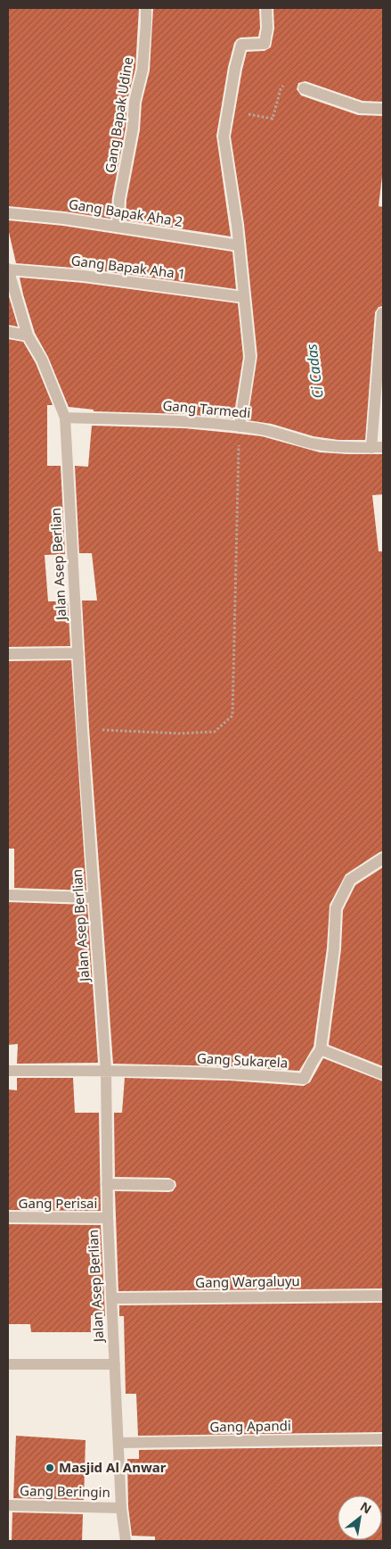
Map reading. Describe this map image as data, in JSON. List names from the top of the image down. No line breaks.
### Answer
{"streets":{"street":["Gang Bapak Udine","Gang Bapak Aha 2","Gang Bapak Aha 1","Gang Tarmedi","Jalan Asep Berlian","Gang Sukarela","Gang Perisai","Gang Wargaluyu","Gang Apandi","Gang Beringin"]},"crossings":[["Gang Bapak Udine","Gang Bapak Aha 2"],["Gang Bapak Aha 1","Jalan Asep Berlian"],["Gang Tarmedi","Jalan Asep Berlian"],["Jalan Asep Berlian","Gang Sukarela"],["Jalan Asep Berlian","Gang Perisai"],["Jalan Asep Berlian","Gang Wargaluyu"],["Jalan Asep Berlian","Gang Apandi"],["Jalan Asep Berlian","Gang Beringin"]],"water":["Ci Cadas"],"places":["Masjid Al Anwar"],"north":"top right"}
